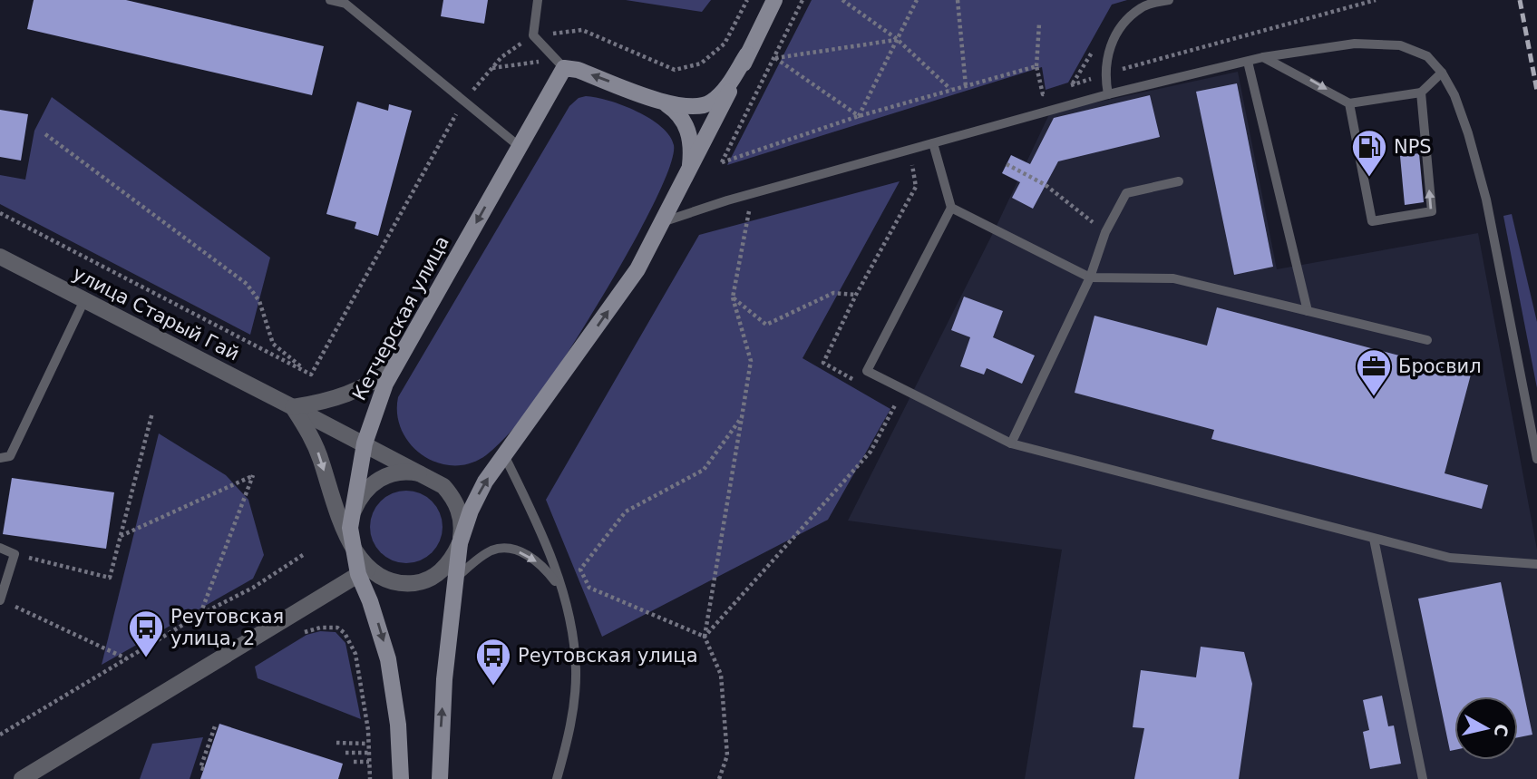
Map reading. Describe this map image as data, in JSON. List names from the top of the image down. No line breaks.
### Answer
{"streets":{"main road":["Кетчерская улица"],"street":["улица Старый Гай"]},"crossings":[["улица Старый Гай","Кетчерская улица"]],"places":{"fuel station":["NPS"],"office":["Бросвил"],"bus stop":["Реутовская улица, 2","Реутовская улица"]},"north":"right"}
